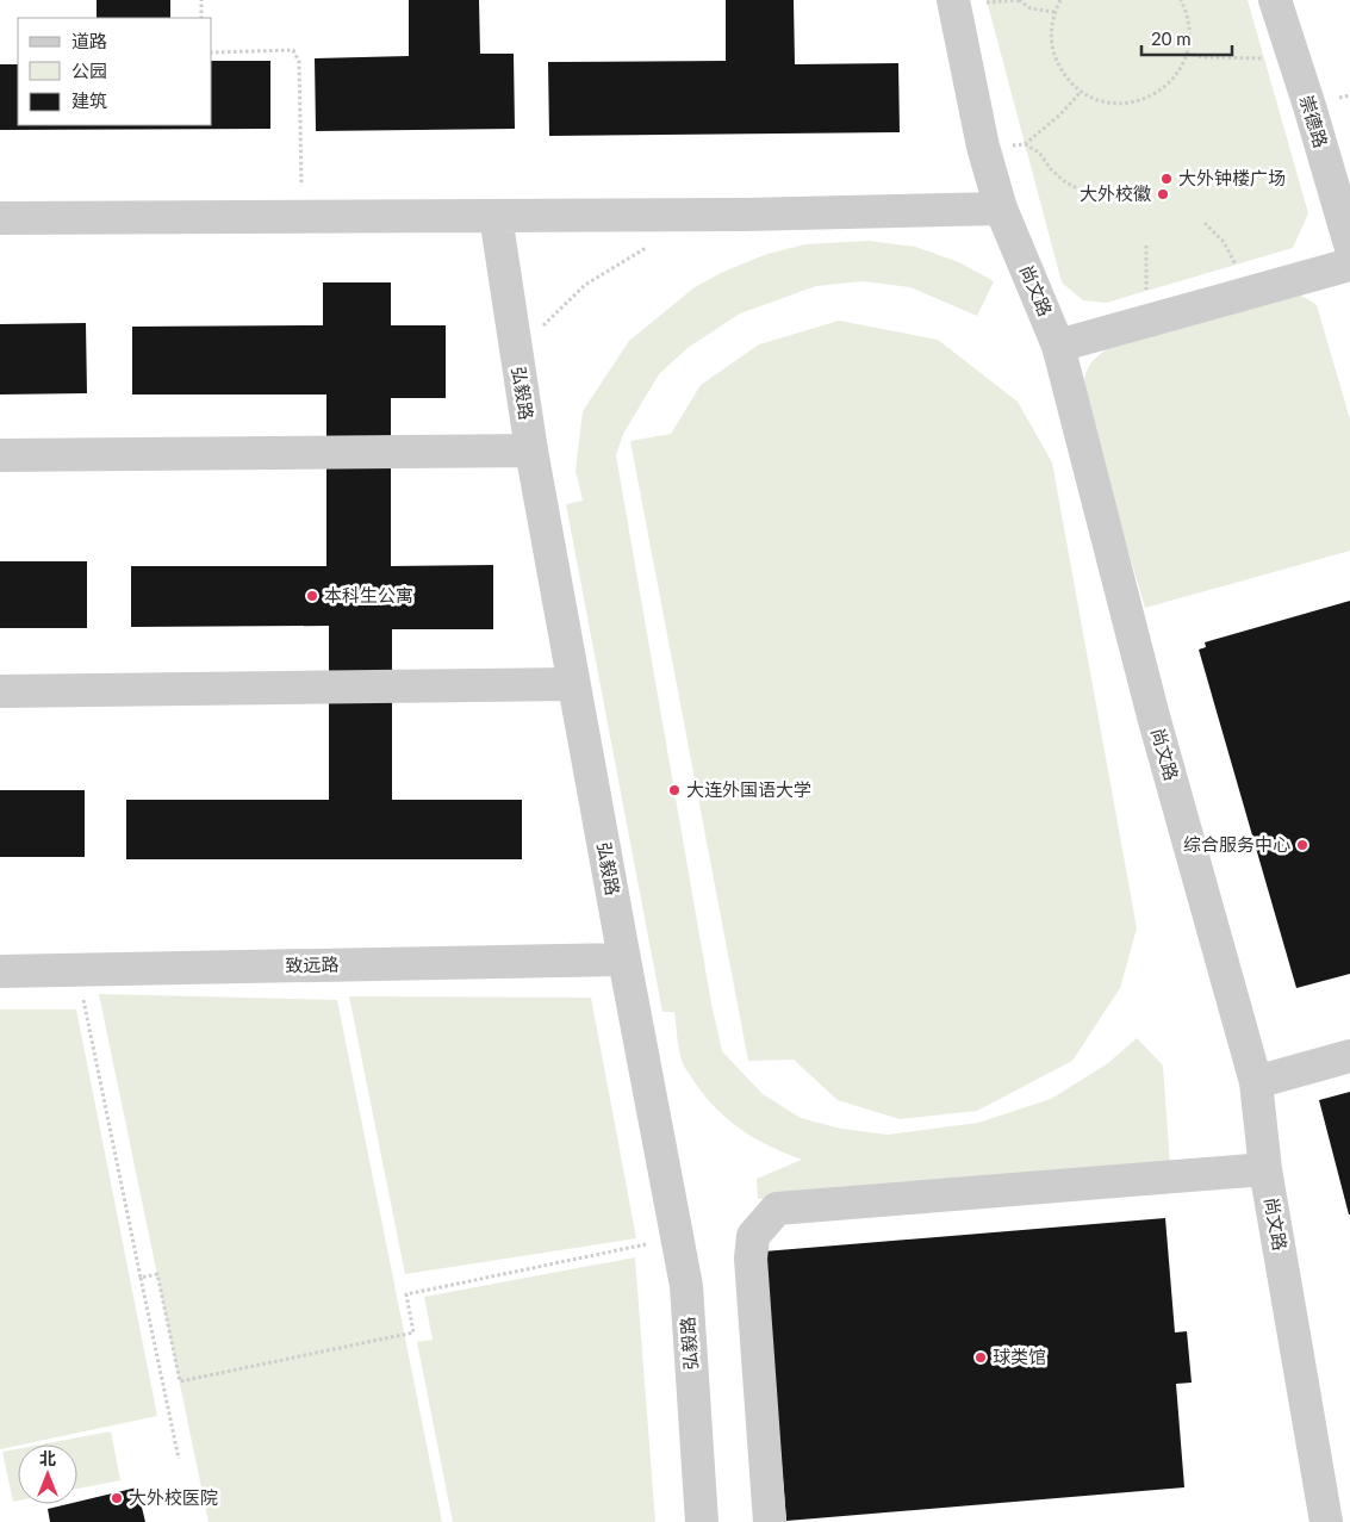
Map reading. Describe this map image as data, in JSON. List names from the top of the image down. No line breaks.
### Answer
{"streets":{"street":["崇德路","尚文路","弘毅路","致远路"]},"crossings":[["弘毅路","致远路"]],"places":["大外钟楼广场","大外校徽","本科生公寓","大连外国语大学","综合服务中心","球类馆","大外校医院"],"legend":["道路","公园","建筑"],"scale_bar":"20 m","north":"top"}
